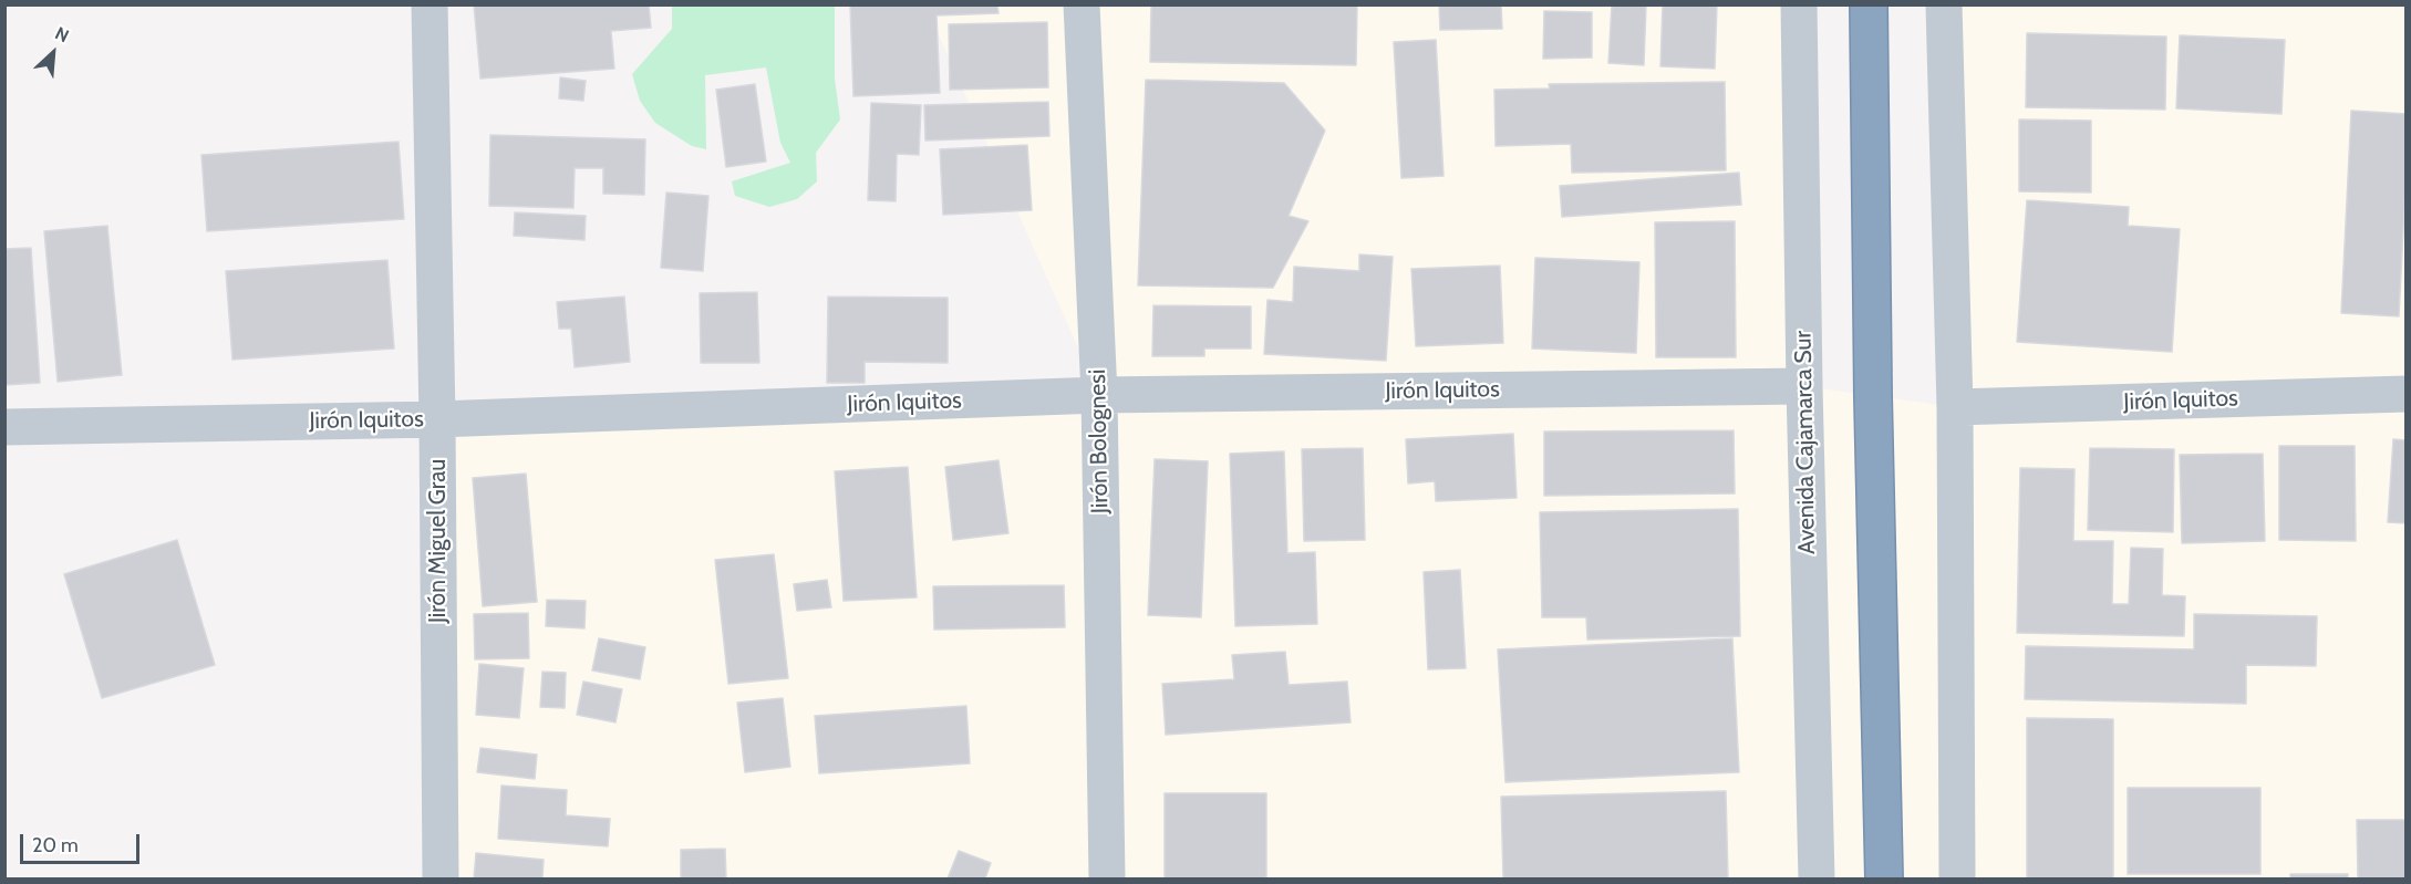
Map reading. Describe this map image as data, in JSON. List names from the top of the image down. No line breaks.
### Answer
{"streets":{"street":["Jirón Iquitos","Jirón Bolognesi","Avenida Cajamarca Sur","Jirón Miguel Grau"]},"crossings":[["Jirón Iquitos","Jirón Bolognesi"],["Jirón Iquitos","Avenida Cajamarca Sur"],["Jirón Iquitos","Jirón Miguel Grau"]],"scale_bar":"20 m","north":"top right"}
